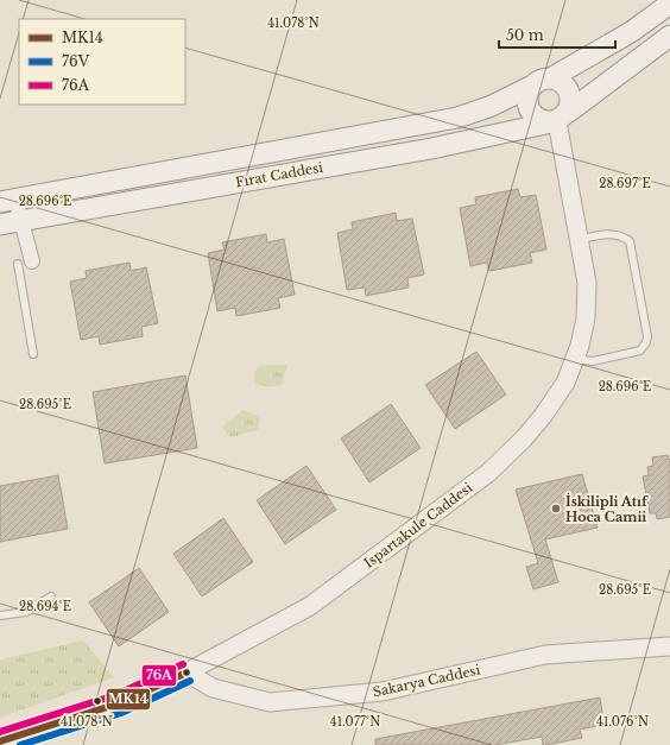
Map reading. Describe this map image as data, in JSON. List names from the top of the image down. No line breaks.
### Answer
{"streets":{"main road":["Fırat Caddesi"],"street":["Ispartakule Caddesi","Sakarya Caddesi"]},"crossings":[["Fırat Caddesi","Ispartakule Caddesi"],["Ispartakule Caddesi","Sakarya Caddesi"]],"places":["İskilipli Atıf Hoca Camii"],"lines":["transit line 76A","transit line MK14","transit line 76V"],"legend":["MK14","76V","76A"],"scale_bar":"50 m","coordinates":["41.078°N","28.697°E","28.696°E","28.695°E","28.694°E","41.077°N","41.076°N"]}
